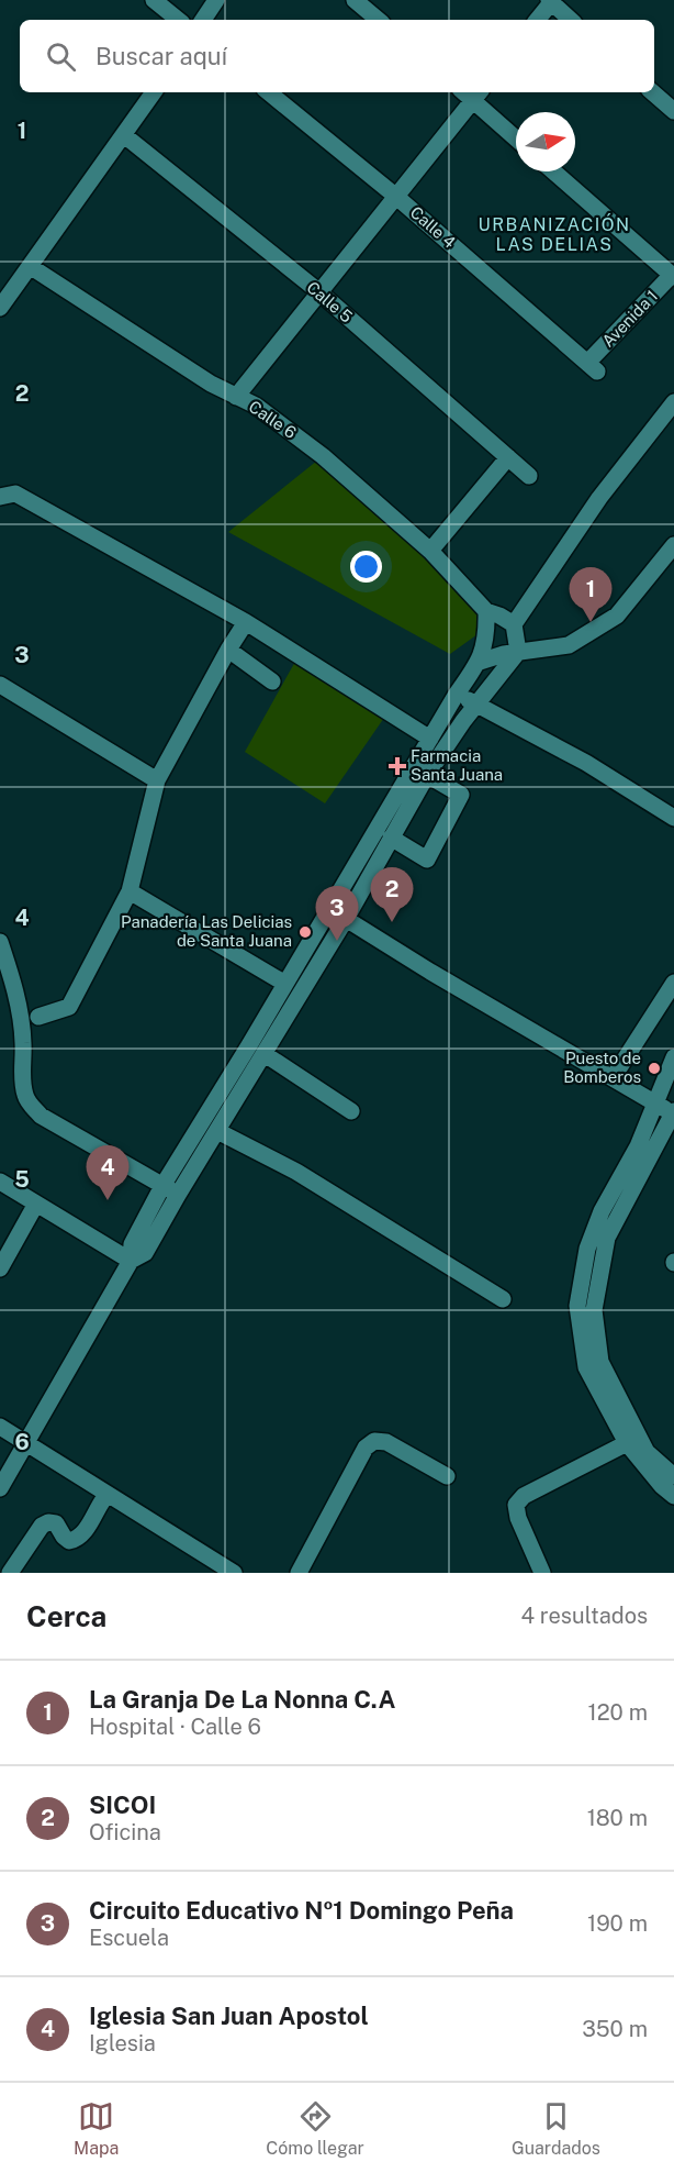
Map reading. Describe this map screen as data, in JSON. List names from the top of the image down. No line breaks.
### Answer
{"streets":{"street":["Calle 4","Calle 5","Avenida 1","Calle 6"]},"crossings":[["Calle 4","Avenida 1"]],"districts":["URBANIZACIÓN LAS DELIAS"],"places":{"health":["Farmacia Santa Juana"],"other":["Panadería Las Delicias de Santa Juana","Puesto de Bomberos"]},"north":"right","page":{"search":"Buscar aquí","pins":["1","2","3","4"],"heading":["Cerca","4 resultados"],"list":[{"mark":"1","name":"La Granja De La Nonna C.A","note":"Hospital · Calle 6","value":"120 m"},{"mark":"2","name":"SICOI","note":"Oficina","value":"180 m"},{"mark":"3","name":"Circuito Educativo Nº1 Domingo Peña","note":"Escuela","value":"190 m"},{"mark":"4","name":"Iglesia San Juan Apostol","note":"Iglesia","value":"350 m"}],"nav":["Mapa","Cómo llegar","Guardados"]},"grid":{"rows":["1","2","3","4","5","6"]}}
